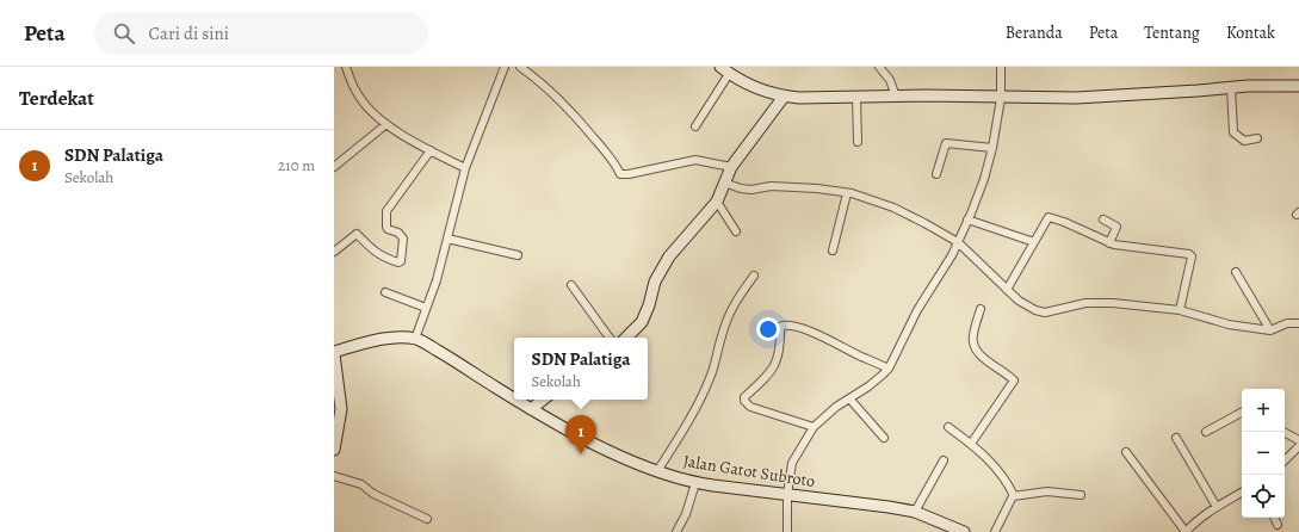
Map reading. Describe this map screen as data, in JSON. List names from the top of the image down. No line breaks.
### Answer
{"streets":{"street":["Jalan Gatot Subroto"]},"page":{"header":"Peta","search":"Cari di sini","nav":["Beranda","Peta","Tentang","Kontak"],"heading":"Terdekat","list":[{"mark":"1","name":"SDN Palatiga","note":"Sekolah","value":"210 m"}],"popup":["SDN Palatiga","Sekolah"],"map_buttons":["+","−"],"pins":"1"}}
